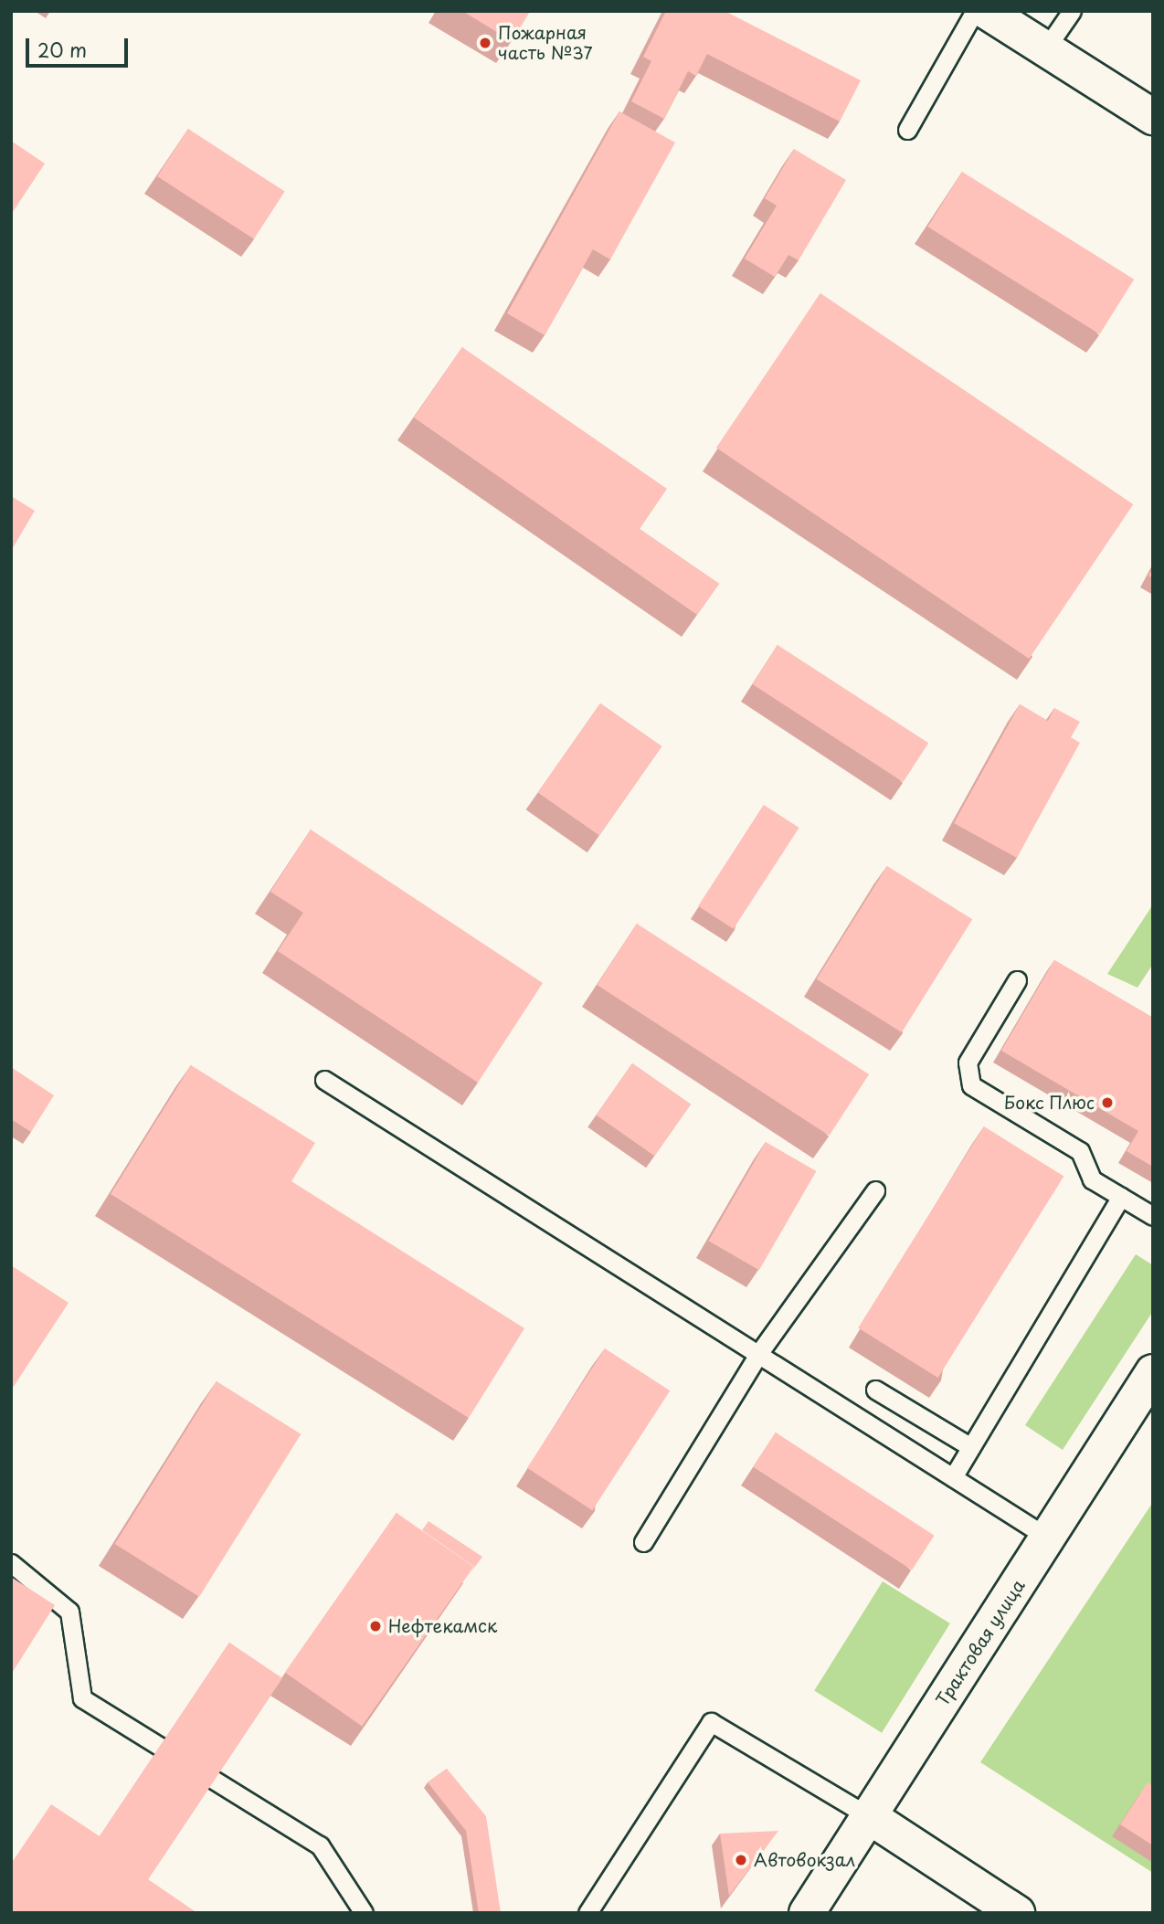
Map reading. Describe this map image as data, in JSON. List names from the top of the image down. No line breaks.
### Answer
{"streets":{"main road":["Трактовая улица"]},"places":["Пожарная часть №37","Бокс Плюс","Нефтекамск","Автовокзал"],"scale_bar":"20 m"}
